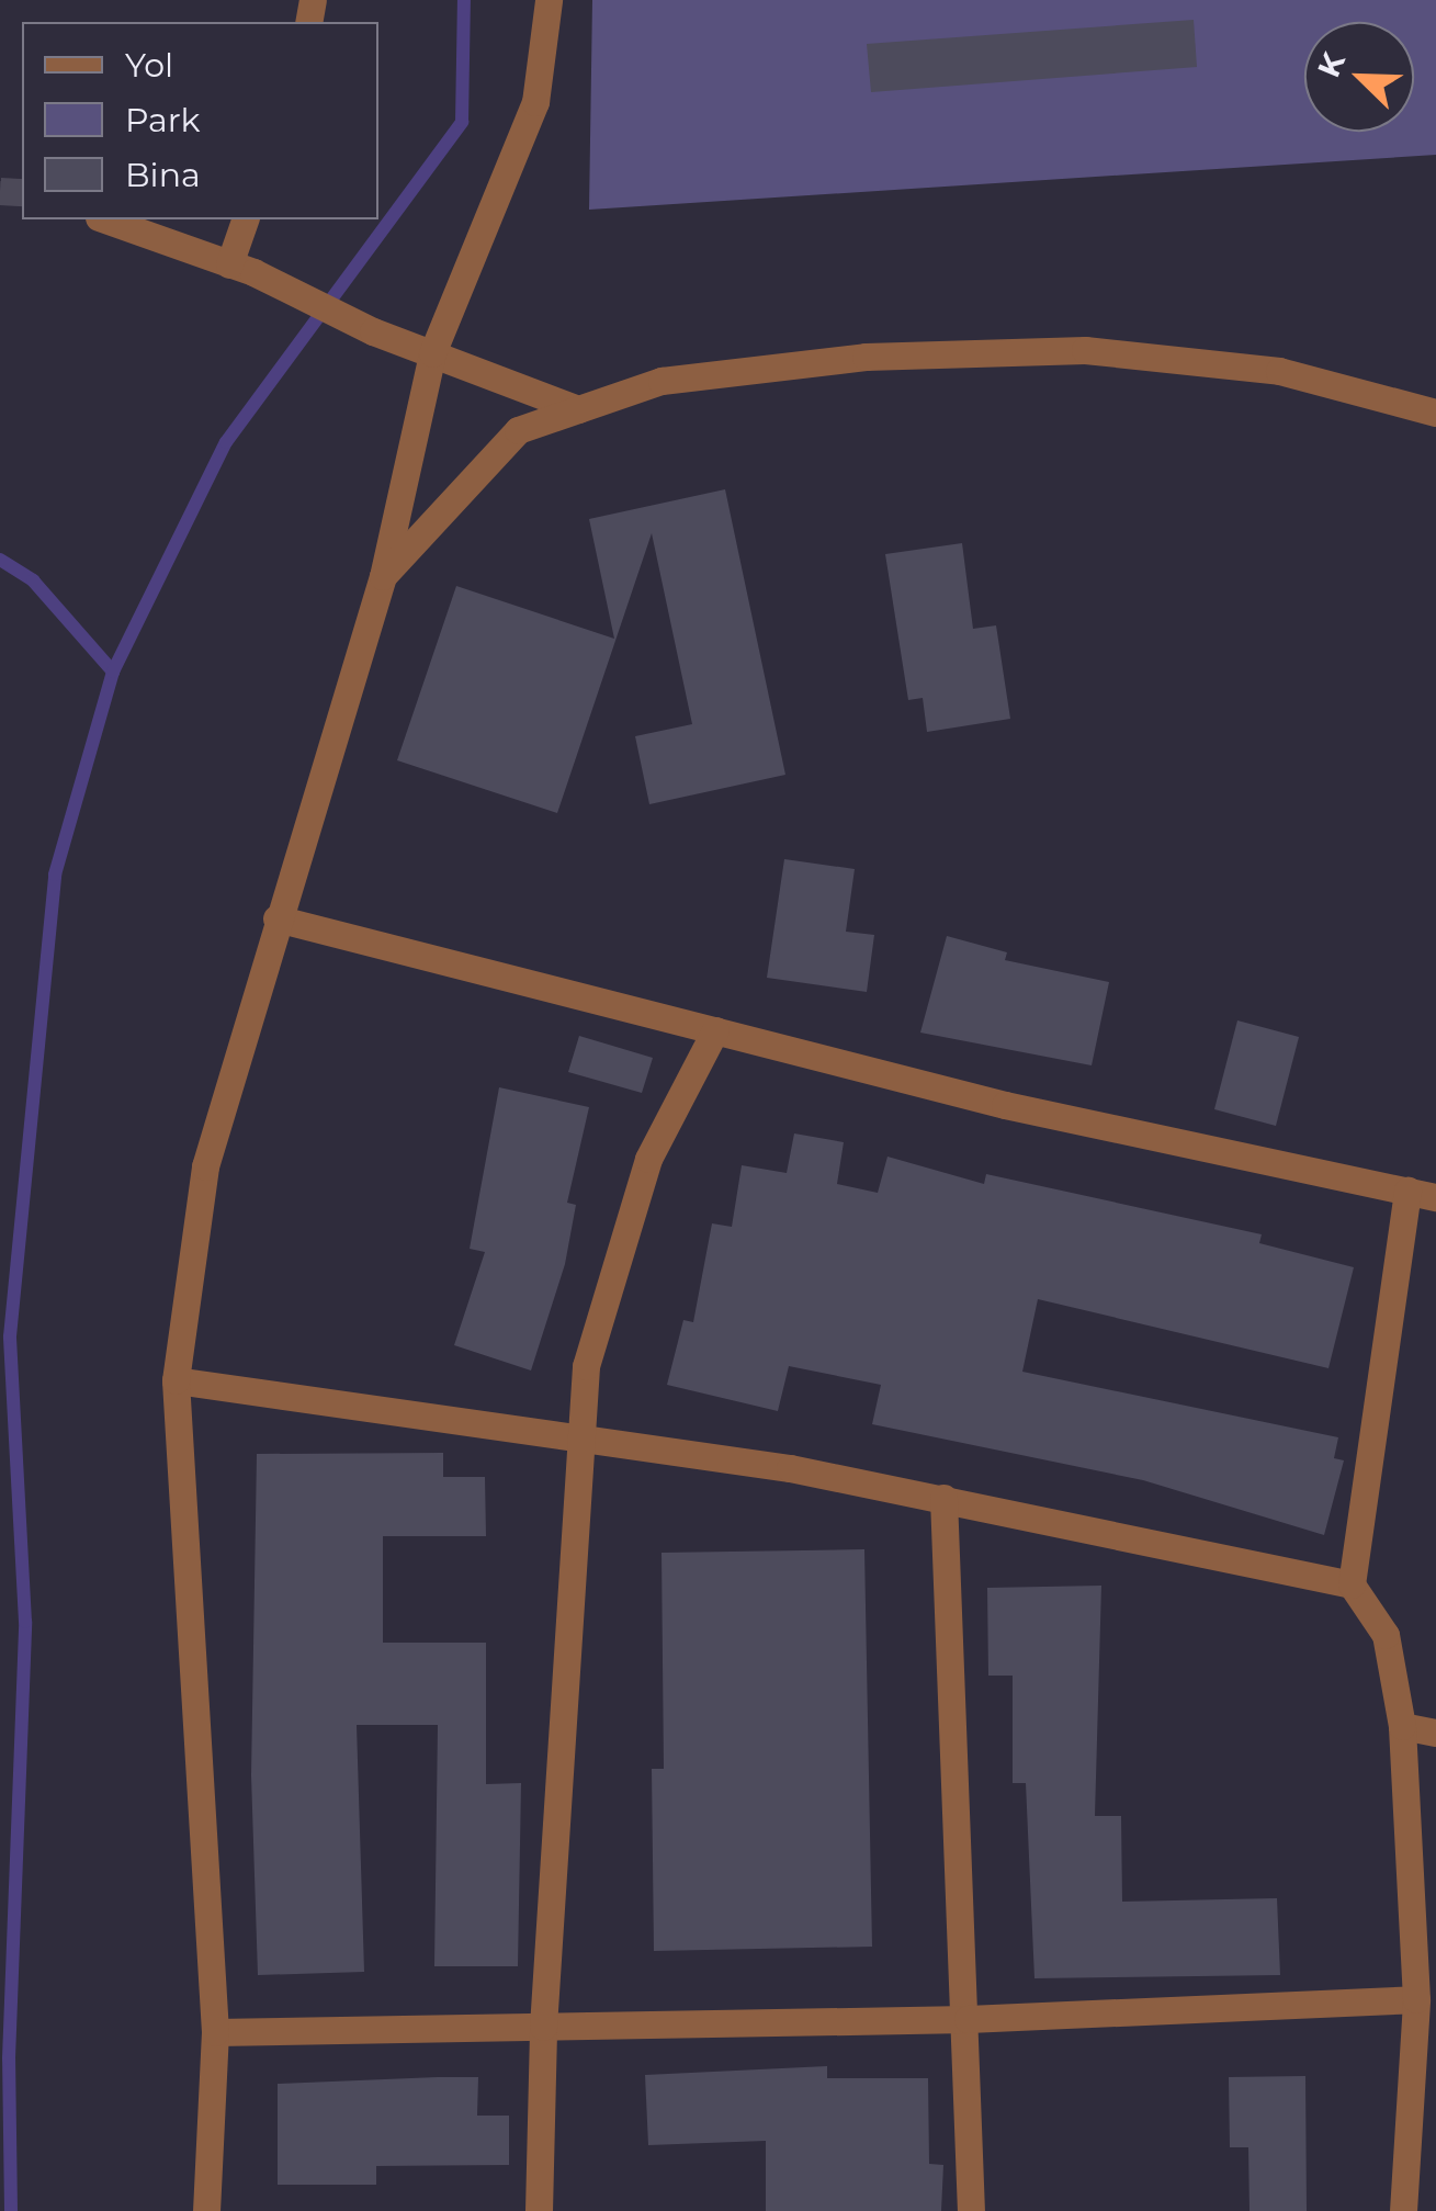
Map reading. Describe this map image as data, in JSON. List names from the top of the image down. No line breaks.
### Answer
{"legend":["Yol","Park","Bina"],"north":"top left"}
